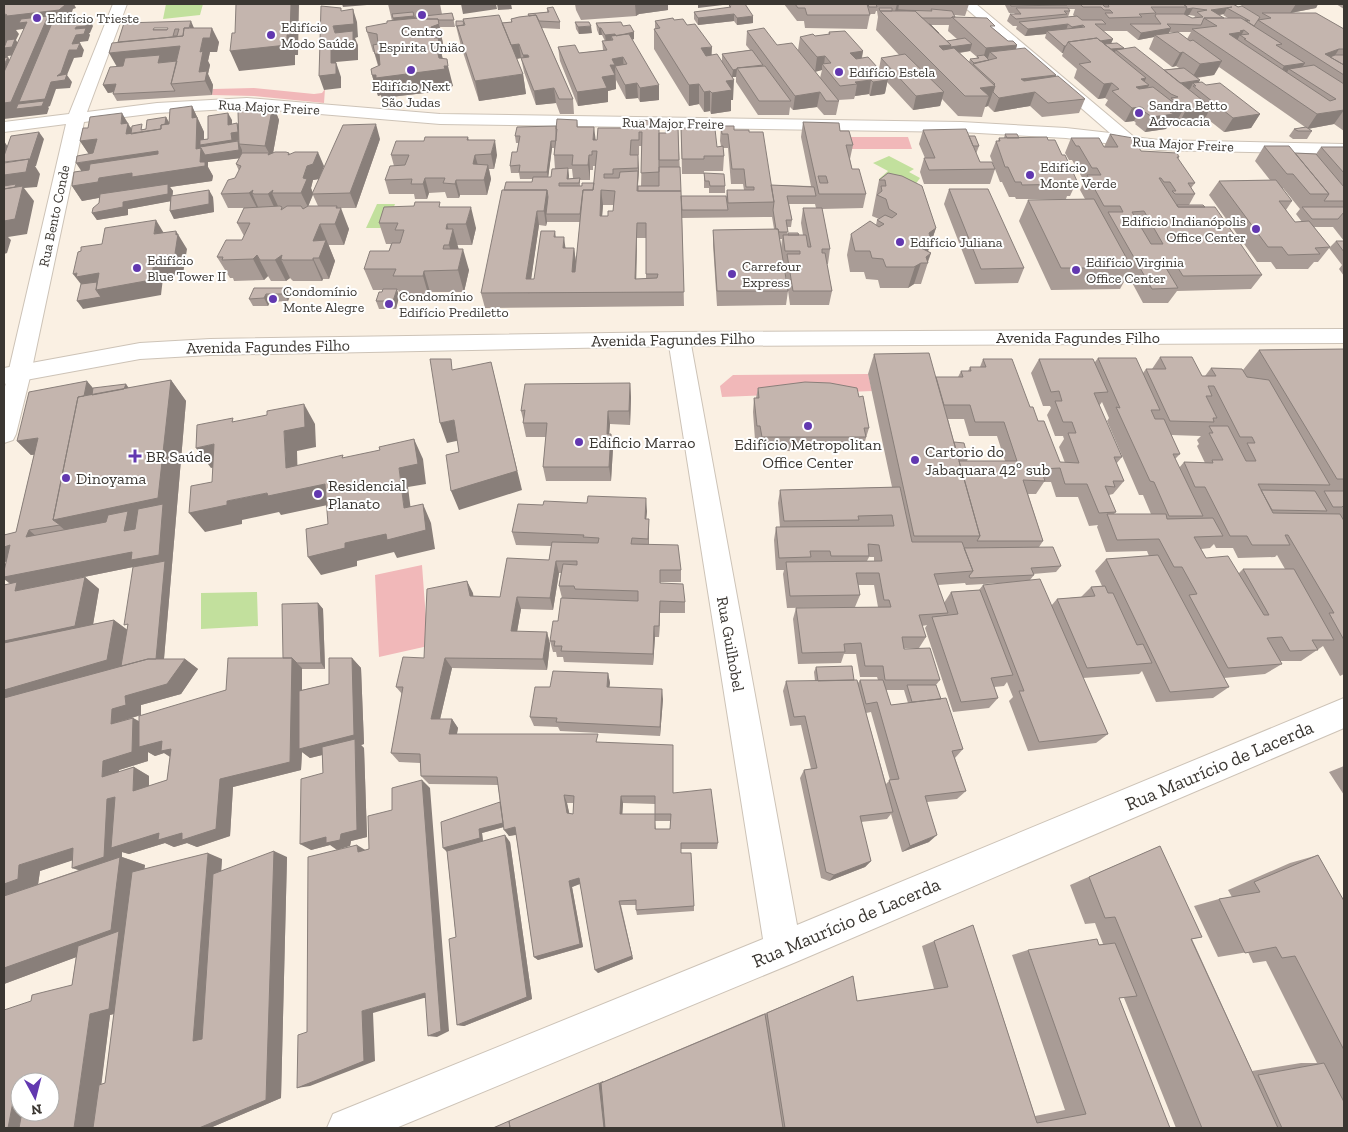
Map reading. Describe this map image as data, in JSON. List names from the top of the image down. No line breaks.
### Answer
{"streets":{"street":["Rua Major Freire","Rua Bento Conde","Avenida Fagundes Filho","Rua Guilhobel","Rua Maurício de Lacerda"]},"crossings":[["Rua Major Freire","Rua Bento Conde"],["Rua Bento Conde","Avenida Fagundes Filho"],["Avenida Fagundes Filho","Rua Guilhobel"],["Rua Guilhobel","Rua Maurício de Lacerda"]],"places":{"other":["Centro Espirita União","Edifício Trieste","Edifício Modo Saúde","Edifício Next São Judas","Edifício Estela","Sandra Betto Advocacia","Edifício Monte Verde","Edifício Indianópolis Office Center","Edifício Juliana","Edifício Blue Tower II","Edifício Virginia Office Center","Carrefour Express","Condomínio Monte Alegre","Condomínio Edifício Prediletto","Edifício Metropolitan Office Center","Edificio Marrao","Cartorio do Jabaquara 42º sub","Dinoyama","Residencial Planato"],"health":["BR Saúde"]},"north":"bottom"}
